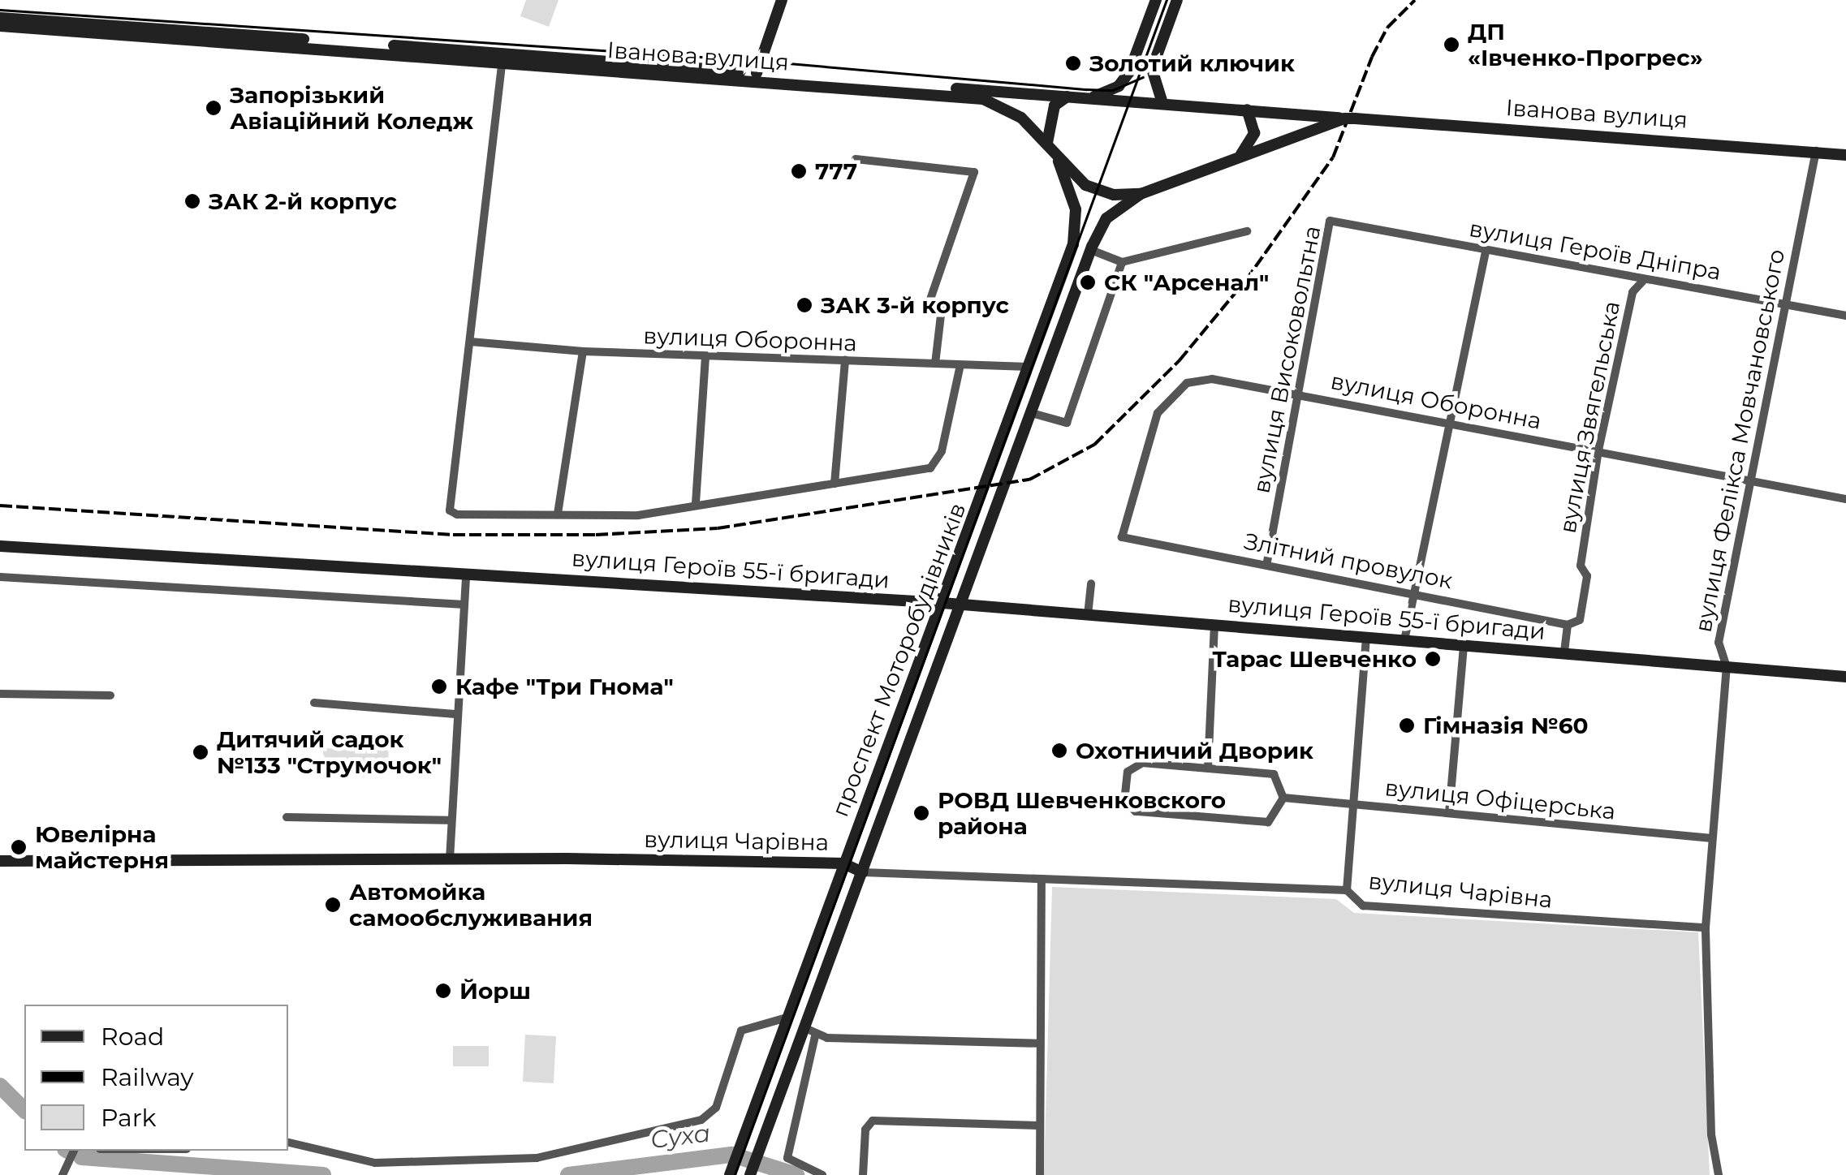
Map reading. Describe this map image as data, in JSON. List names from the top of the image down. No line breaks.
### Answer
{"streets":{"main road":["Іванова вулиця","вулиця Героїв 55-ї бригади","проспект Моторобудівників","вулиця Чарівна"],"street":["вулиця Героїв Дніпра","вулиця Оборонна","вулиця Високовольтна","вулиця Звягельська","вулиця Фелікса Мовчановського","Злітний провулок","вулиця Офіцерська"]},"crossings":[["Іванова вулиця","вулиця Фелікса Мовчановського"],["Іванова вулиця","проспект Моторобудівників"],["вулиця Героїв Дніпра","вулиця Високовольтна"],["вулиця Героїв Дніпра","вулиця Звягельська"],["вулиця Героїв Дніпра","вулиця Фелікса Мовчановського"],["вулиця Оборонна","вулиця Високовольтна"],["вулиця Оборонна","вулиця Звягельська"],["вулиця Оборонна","вулиця Фелікса Мовчановського"],["вулиця Оборонна","Злітний провулок"],["вулиця Оборонна","вулиця Героїв 55-ї бригади"],["вулиця Оборонна","проспект Моторобудівників"],["вулиця Високовольтна","Злітний провулок"],["вулиця Звягельська","Злітний провулок"],["вулиця Звягельська","вулиця Героїв 55-ї бригади"],["вулиця Фелікса Мовчановського","вулиця Героїв 55-ї бригади"],["вулиця Фелікса Мовчановського","вулиця Офіцерська"],["вулиця Фелікса Мовчановського","вулиця Чарівна"],["вулиця Героїв 55-ї бригади","проспект Моторобудівників"],["проспект Моторобудівників","вулиця Чарівна"]],"water":["Суха"],"places":["ДП «Івченко-Прогрес»","Золотий ключик","Запорізький Авіаційний Коледж","777","ЗАК 2-й корпус","СК \"Арсенал\"","ЗАК 3-й корпус","Тарас Шевченко","Кафе \"Три Гнома\"","Гімназія №60","Охотничий Дворик","Дитячий садок №133 \"Струмочок\"","РОВД Шевченковского района","Ювелірна майстерня","Автомойка самообслуживания","Йорш"],"legend":["Road","Railway","Park"]}
